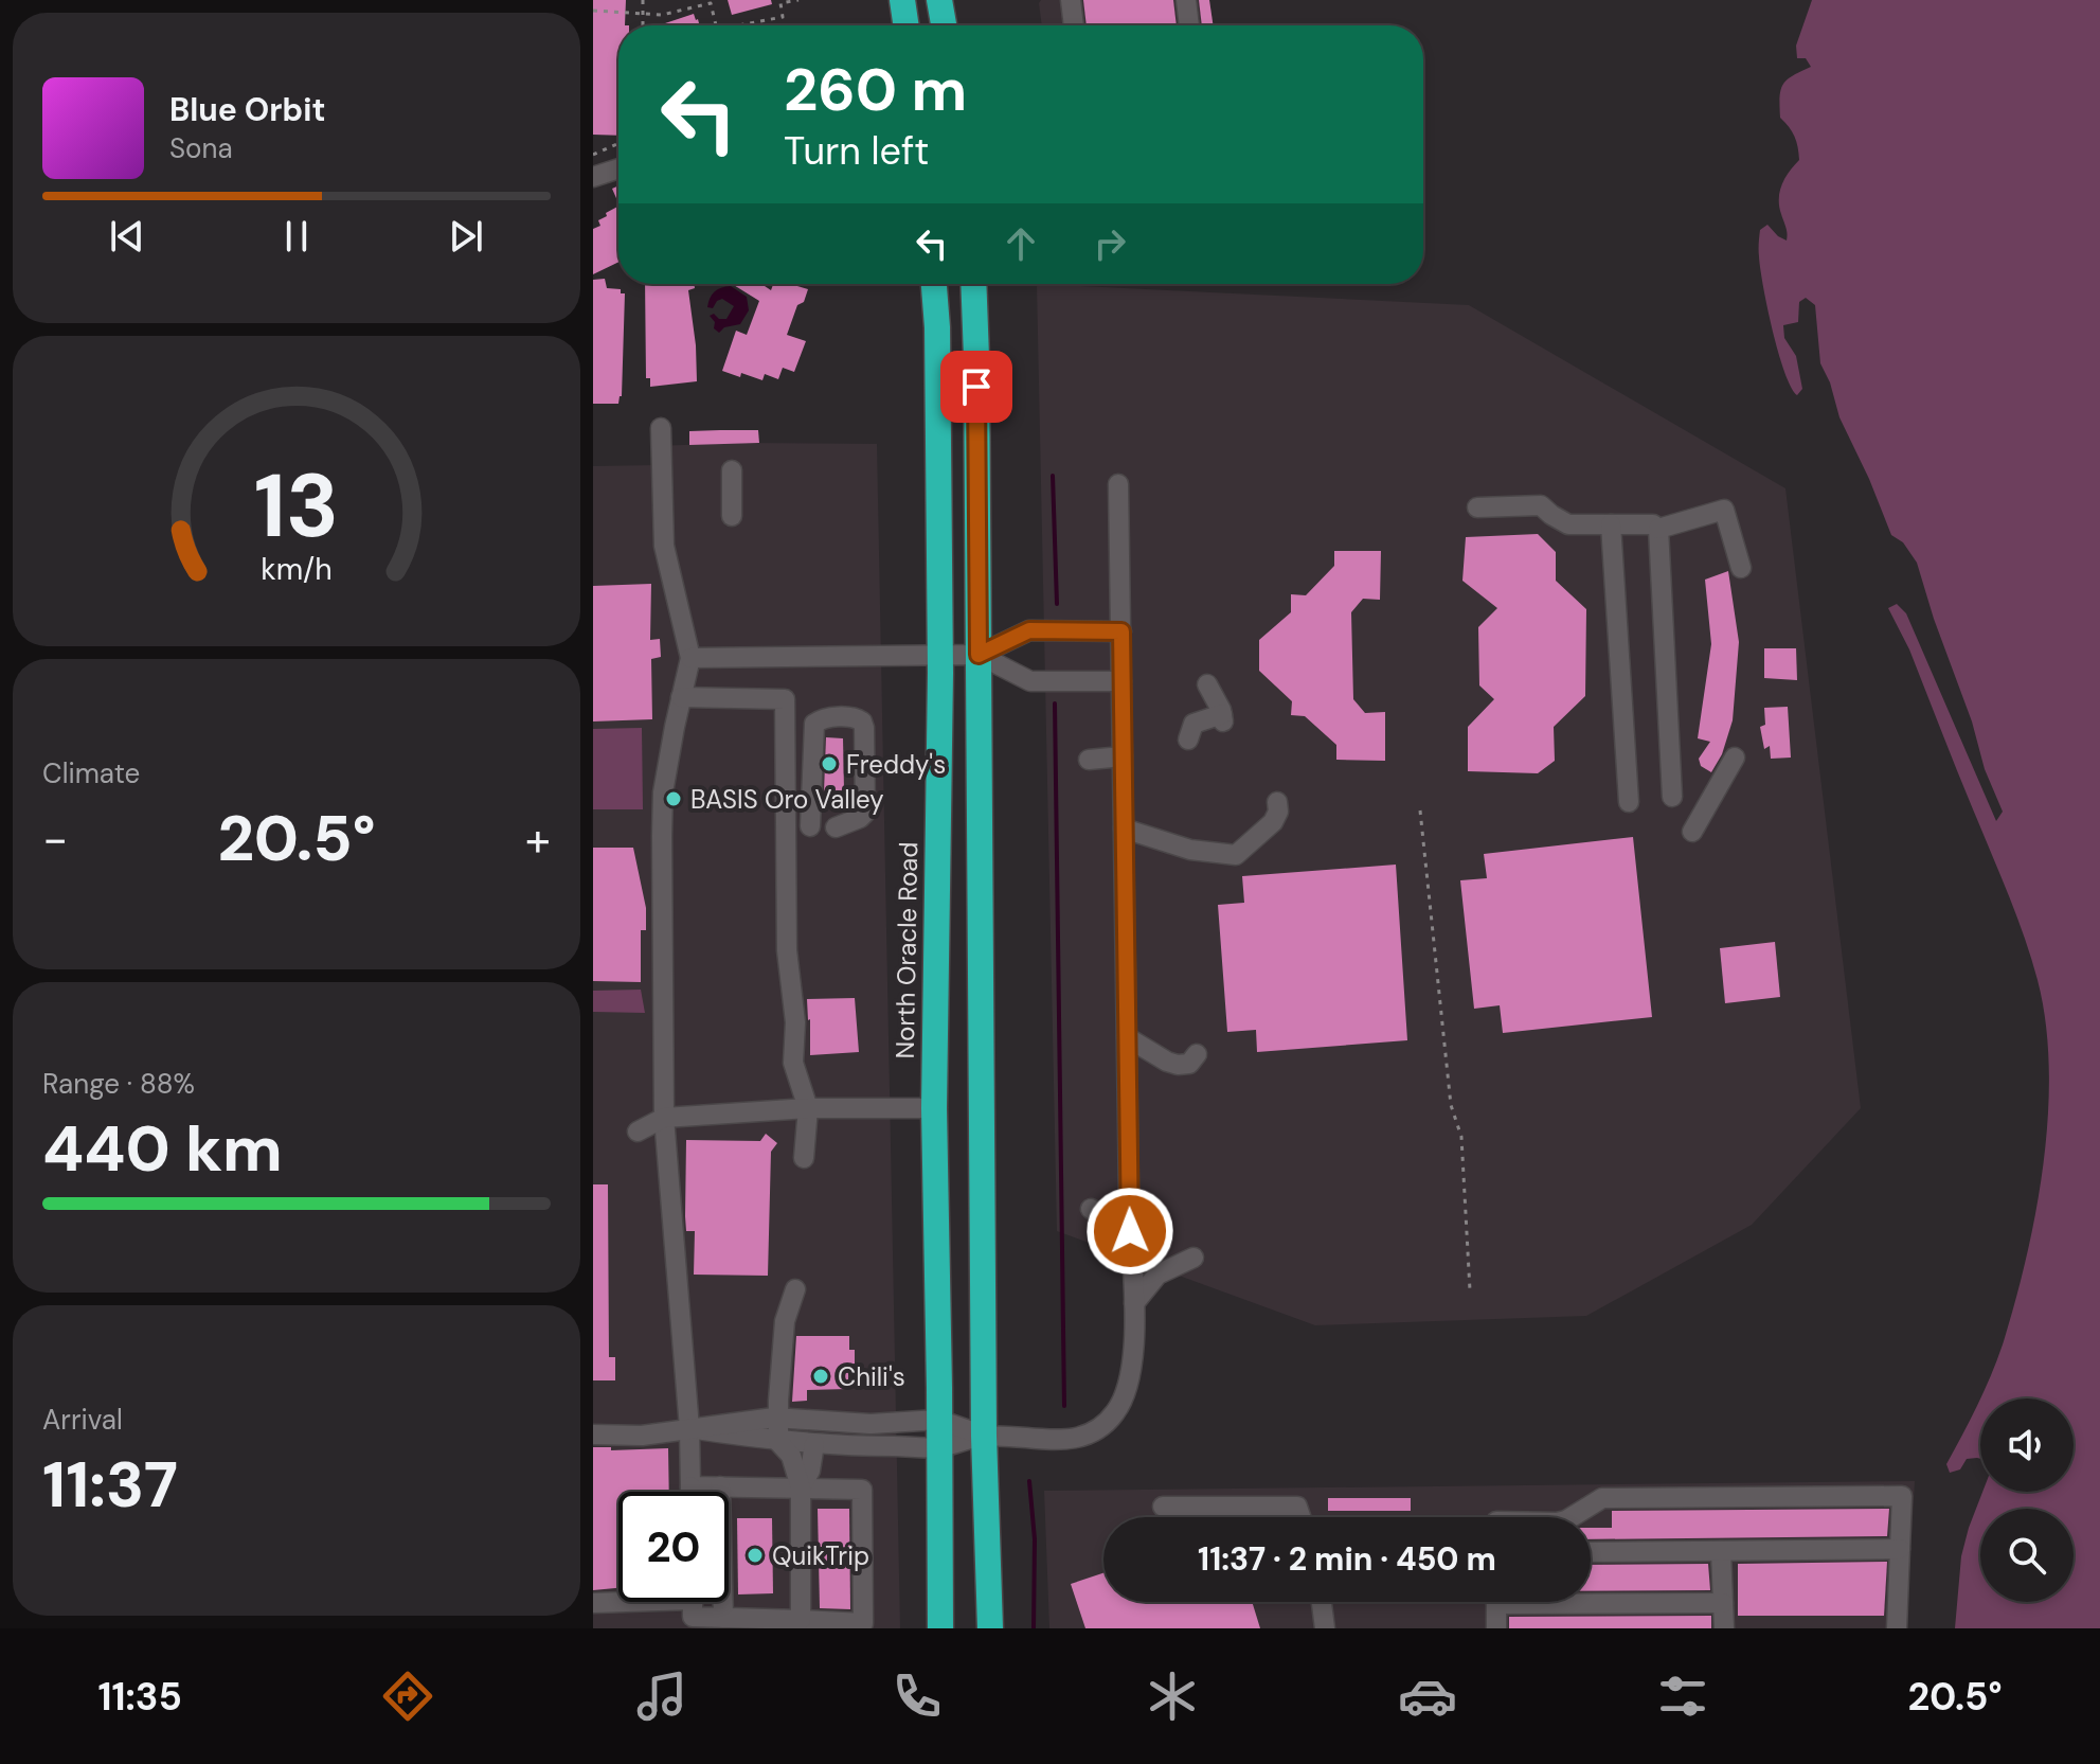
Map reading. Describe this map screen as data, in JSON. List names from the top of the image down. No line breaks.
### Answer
{"streets":{"highway":["North Oracle Road"]},"places":["Freddy's","BASIS Oro Valley","Chili's","QuikTrip"],"page":{"turn":["260 m","Turn left"],"song":["Blue Orbit","Sona"],"tile":["Climate",["Range · 88%","440 km"],["Arrival","11:37"]],"heat":["−","20.5°","+"],"limit":"20","trip":"11:37 · 2 min · 450 m","tabs":["11:35","20.5°"],"gauge":["13","km/h"]}}
